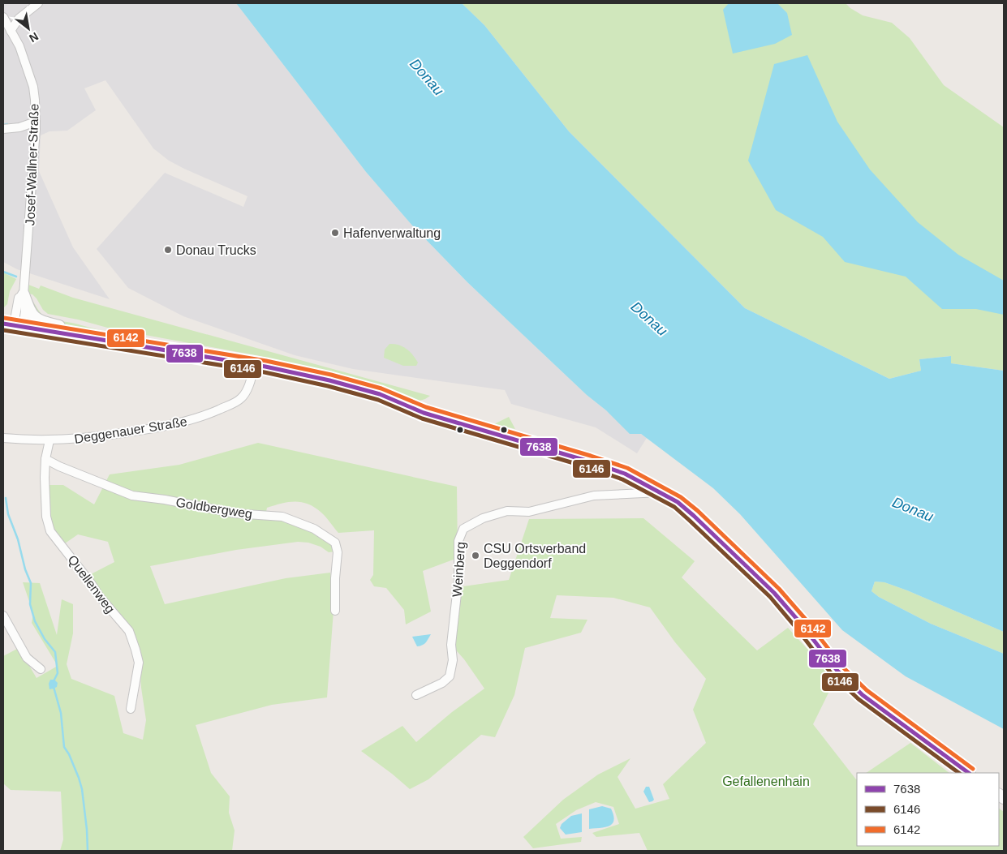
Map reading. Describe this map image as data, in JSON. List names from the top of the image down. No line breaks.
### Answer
{"streets":{"street":["Josef-Wallner-Straße","Deggenauer Straße","Goldbergweg","Weinberg","Quellenweg"]},"crossings":[["Goldbergweg","Quellenweg"]],"water":["Donau"],"parks":["Gefallenenhain"],"places":["Hafenverwaltung","Donau Trucks","CSU Ortsverband Deggendorf"],"lines":["transit line 6142","transit line 7638","transit line 6146"],"legend":["7638","6146","6142"],"north":"bottom right"}
